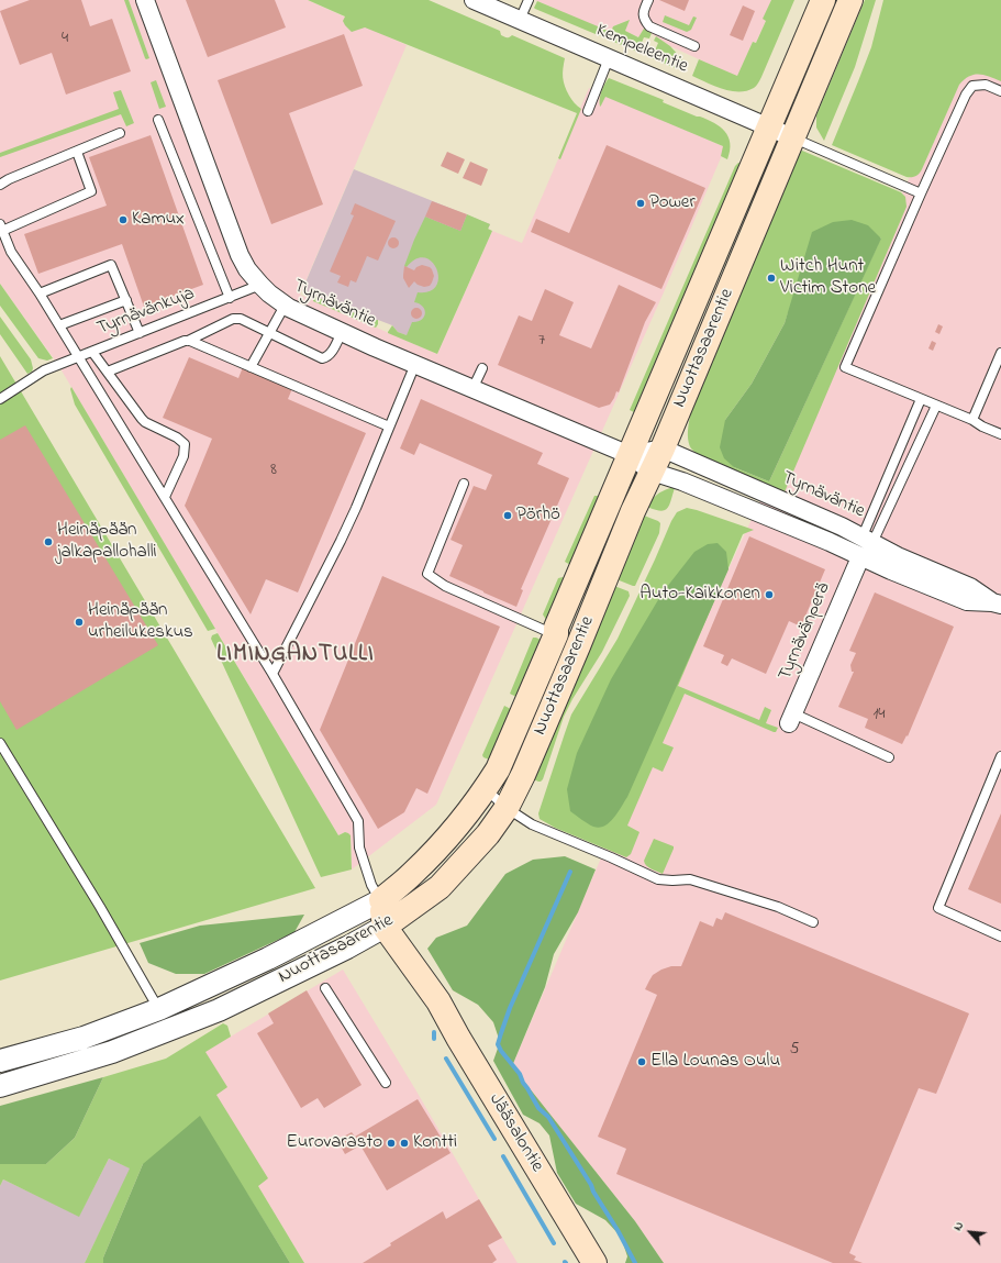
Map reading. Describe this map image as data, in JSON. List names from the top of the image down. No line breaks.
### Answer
{"streets":{"main road":["Nuottasaarentie","Jääsalontie"],"street":["Kempeleentie","Tyrnäväntie","Tyrnävänperä"],"lane":["Tyrnävänkuja"]},"crossings":[["Kempeleentie","Nuottasaarentie"],["Tyrnäväntie","Tyrnävänkuja"],["Tyrnäväntie","Nuottasaarentie"],["Tyrnäväntie","Tyrnävänperä"],["Nuottasaarentie","Jääsalontie"]],"districts":["LIMINGANTULLI"],"places":["Power","Kamux","Witch Hunt Victim Stone","Pörhö","Heinäpään jalkapallohalli","Auto-Kaikkonen","Heinäpään urheilukeskus","Ella Lounas Oulu","Eurovarasto","Kontti"],"house_numbers":["4","7","8","14","5"],"north":"top left"}
